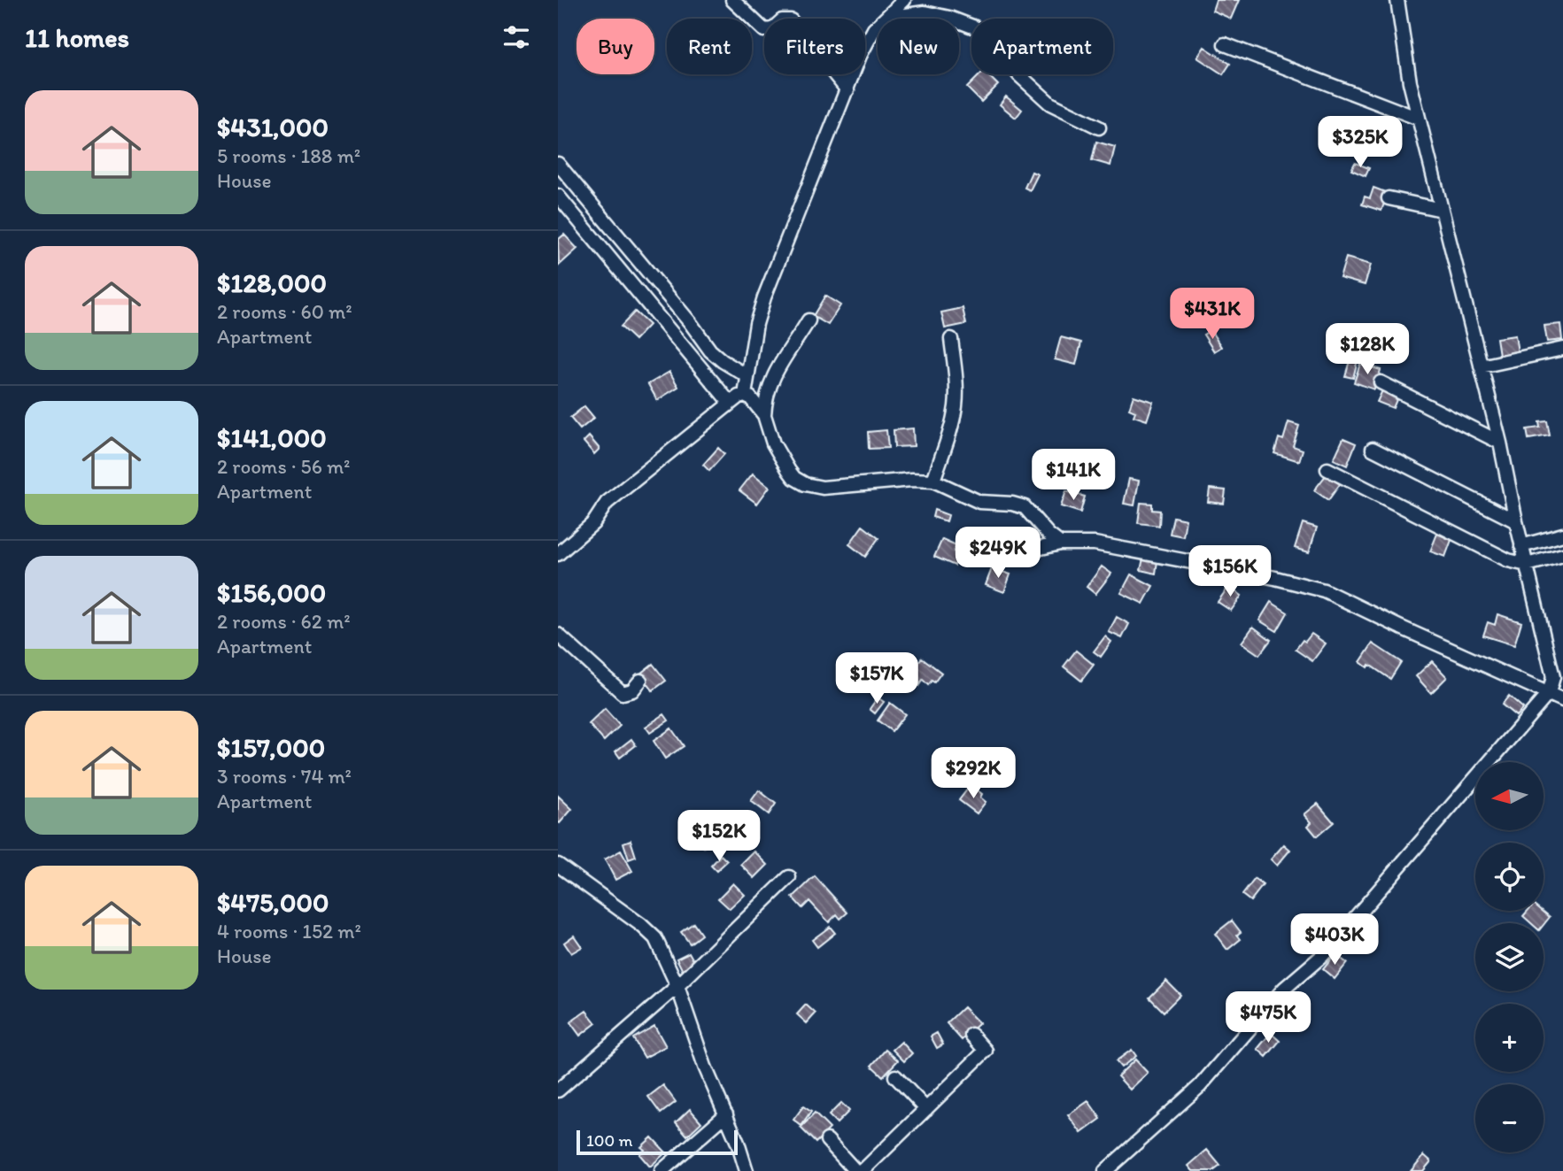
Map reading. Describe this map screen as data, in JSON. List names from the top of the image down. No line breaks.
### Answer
{"scale_bar":"100 m","north":"left","page":{"heading":"11 homes","chip":["Buy","Rent","Filters","New","Apartment"],"list":[{"name":"$431,000","note":"5 rooms · 188 m² · House"},{"name":"$128,000","note":"2 rooms · 60 m² · Apartment"},{"name":"$141,000","note":"2 rooms · 56 m² · Apartment"},{"name":"$156,000","note":"2 rooms · 62 m² · Apartment"},{"name":"$157,000","note":"3 rooms · 74 m² · Apartment"},{"name":"$475,000","note":"4 rooms · 152 m² · House"}],"price":["$325K","$431K","$128K","$141K","$249K","$156K","$157K","$292K","$152K","$403K","$475K"],"map_buttons":["+","−"],"scale":"100 m"}}
